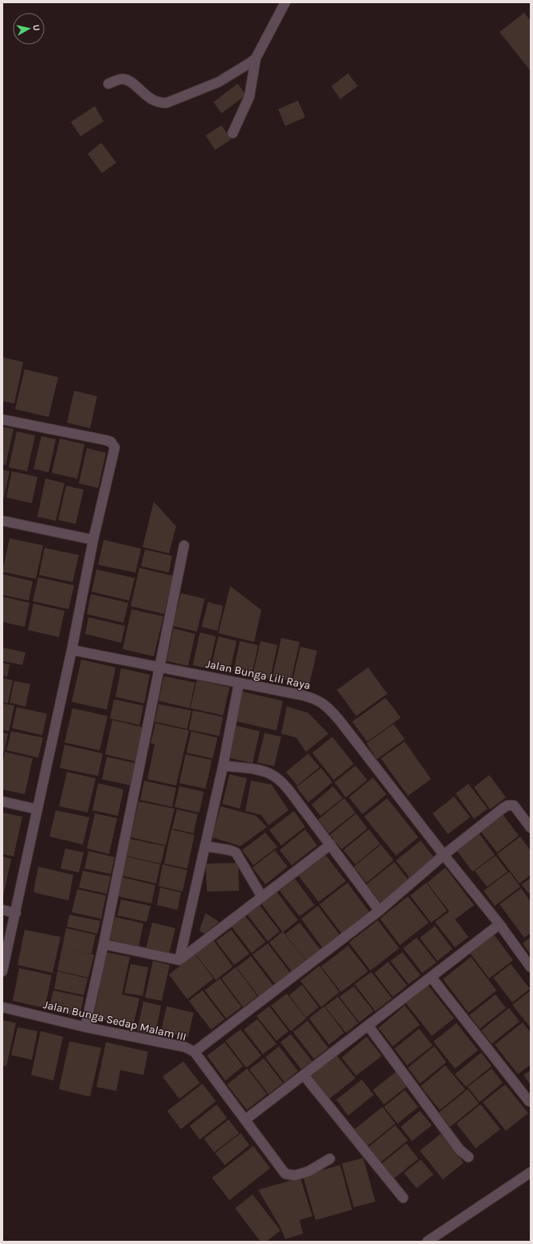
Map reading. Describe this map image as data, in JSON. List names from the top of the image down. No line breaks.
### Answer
{"streets":{"street":["Jalan Bunga Lili Raya","Jalan Bunga Sedap Malam III"]},"north":"right"}
